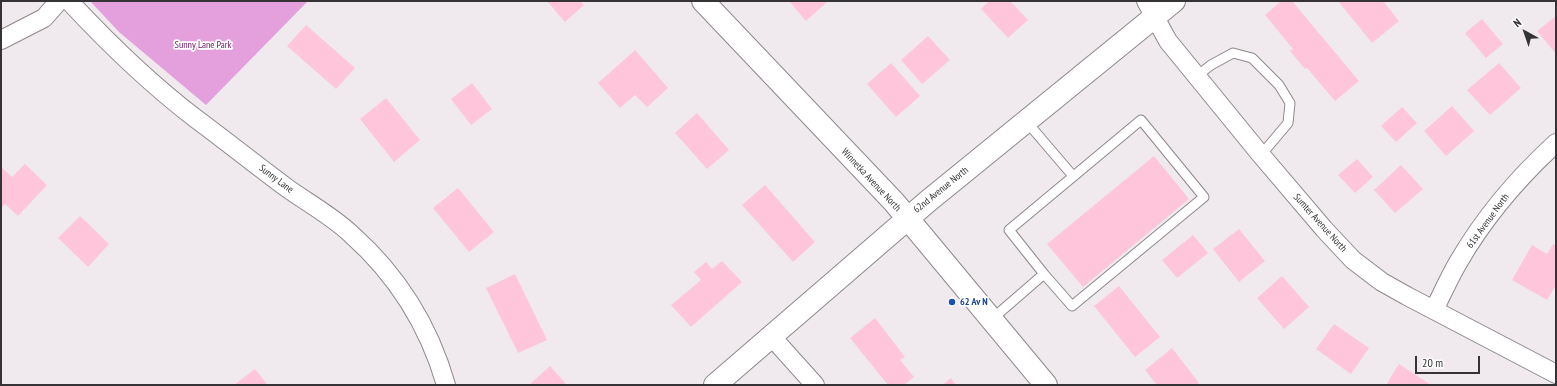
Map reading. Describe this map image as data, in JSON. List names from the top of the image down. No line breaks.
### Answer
{"streets":{"street":["Sunny Lane","Winnetka Avenue North","62nd Avenue North","61st Avenue North","Sumter Avenue North"]},"crossings":[["Winnetka Avenue North","62nd Avenue North"],["62nd Avenue North","Sumter Avenue North"],["61st Avenue North","Sumter Avenue North"]],"parks":["Sunny Lane Park"],"places":["62 Av N"],"scale_bar":"20 m","north":"top left"}
